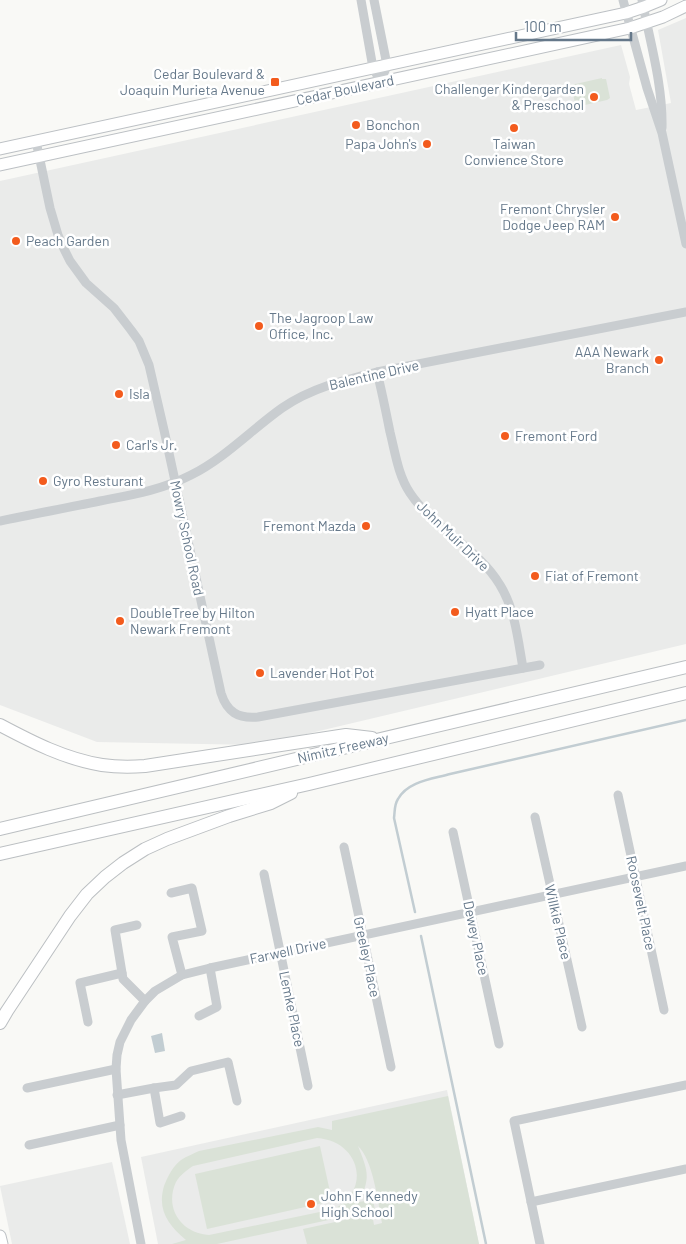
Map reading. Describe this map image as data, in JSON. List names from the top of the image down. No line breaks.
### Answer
{"streets":{"highway":["Nimitz Freeway"],"main road":["Cedar Boulevard"],"street":["Balentine Drive","John Muir Drive","Mowry School Road","Roosevelt Place","Willkie Place","Dewey Place","Farwell Drive","Greeley Place","Lemke Place"]},"crossings":[["Cedar Boulevard","Mowry School Road"],["Balentine Drive","John Muir Drive"],["Balentine Drive","Mowry School Road"],["John Muir Drive","Mowry School Road"],["Roosevelt Place","Farwell Drive"],["Willkie Place","Farwell Drive"],["Dewey Place","Farwell Drive"],["Farwell Drive","Greeley Place"],["Farwell Drive","Lemke Place"]],"places":{"transit":["Cedar Boulevard & Joaquin Murieta Avenue"],"other":["Challenger Kindergarden & Preschool","Bonchon","Taiwan Convience Store","Papa John's","Fremont Chrysler Dodge Jeep RAM","Peach Garden","The Jagroop Law Office, Inc.","AAA Newark Branch","Isla","Fremont Ford","Carl's Jr.","Gyro Resturant","Fremont Mazda","Fiat of Fremont","Hyatt Place","DoubleTree by Hilton Newark Fremont","Lavender Hot Pot","John F Kennedy High School"]},"scale_bar":"100 m"}
